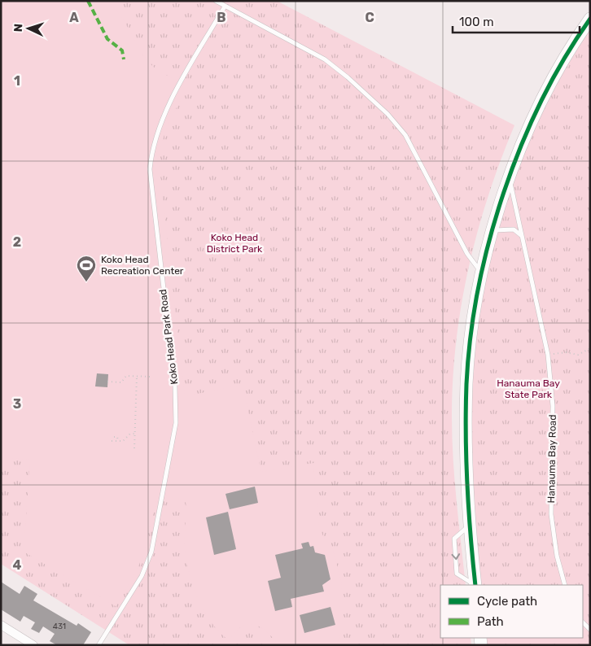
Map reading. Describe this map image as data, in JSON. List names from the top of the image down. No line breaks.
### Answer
{"streets":{"lane":["Koko Head Park Road","Hanauma Bay Road"]},"parks":["Koko Head District Park","Hanauma Bay State Park"],"places":{"sports":["Koko Head Recreation Center"]},"house_numbers":["431"],"legend":["Cycle path","Path"],"scale_bar":"100 m","north":"left","grid":{"columns":["A","B","C"],"rows":["1","2","3","4"]}}
